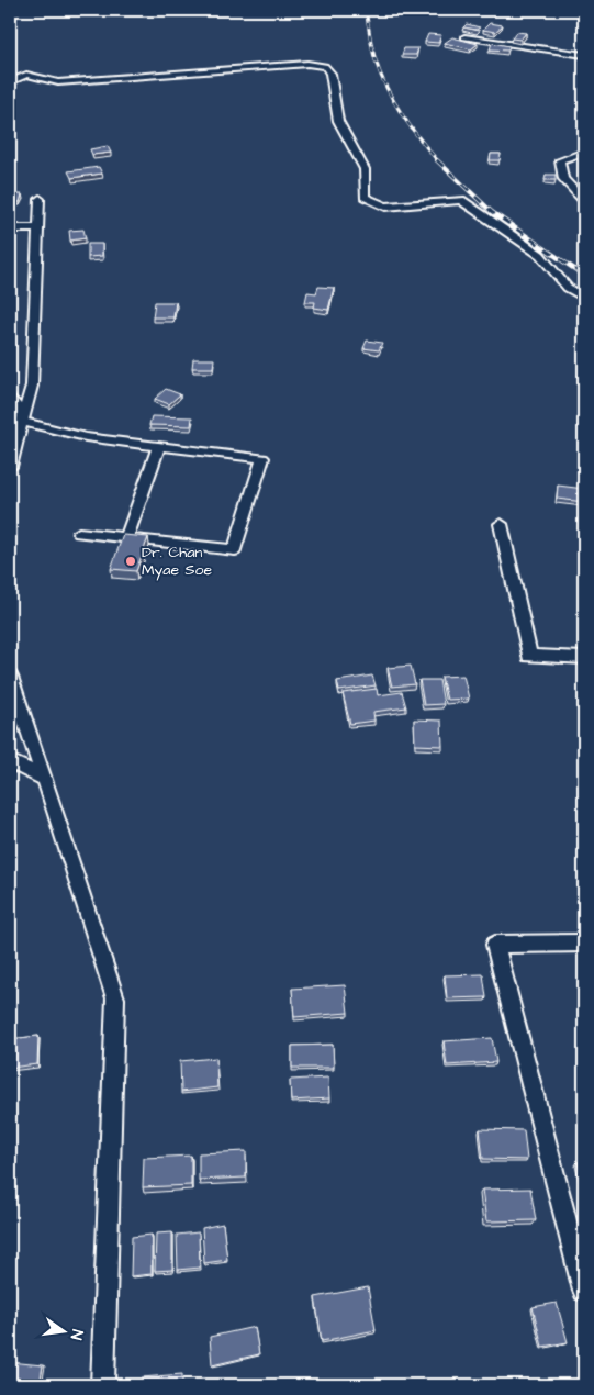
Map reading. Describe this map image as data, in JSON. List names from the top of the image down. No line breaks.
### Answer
{"places":["Dr. Chan Myae Soe"],"north":"right"}
